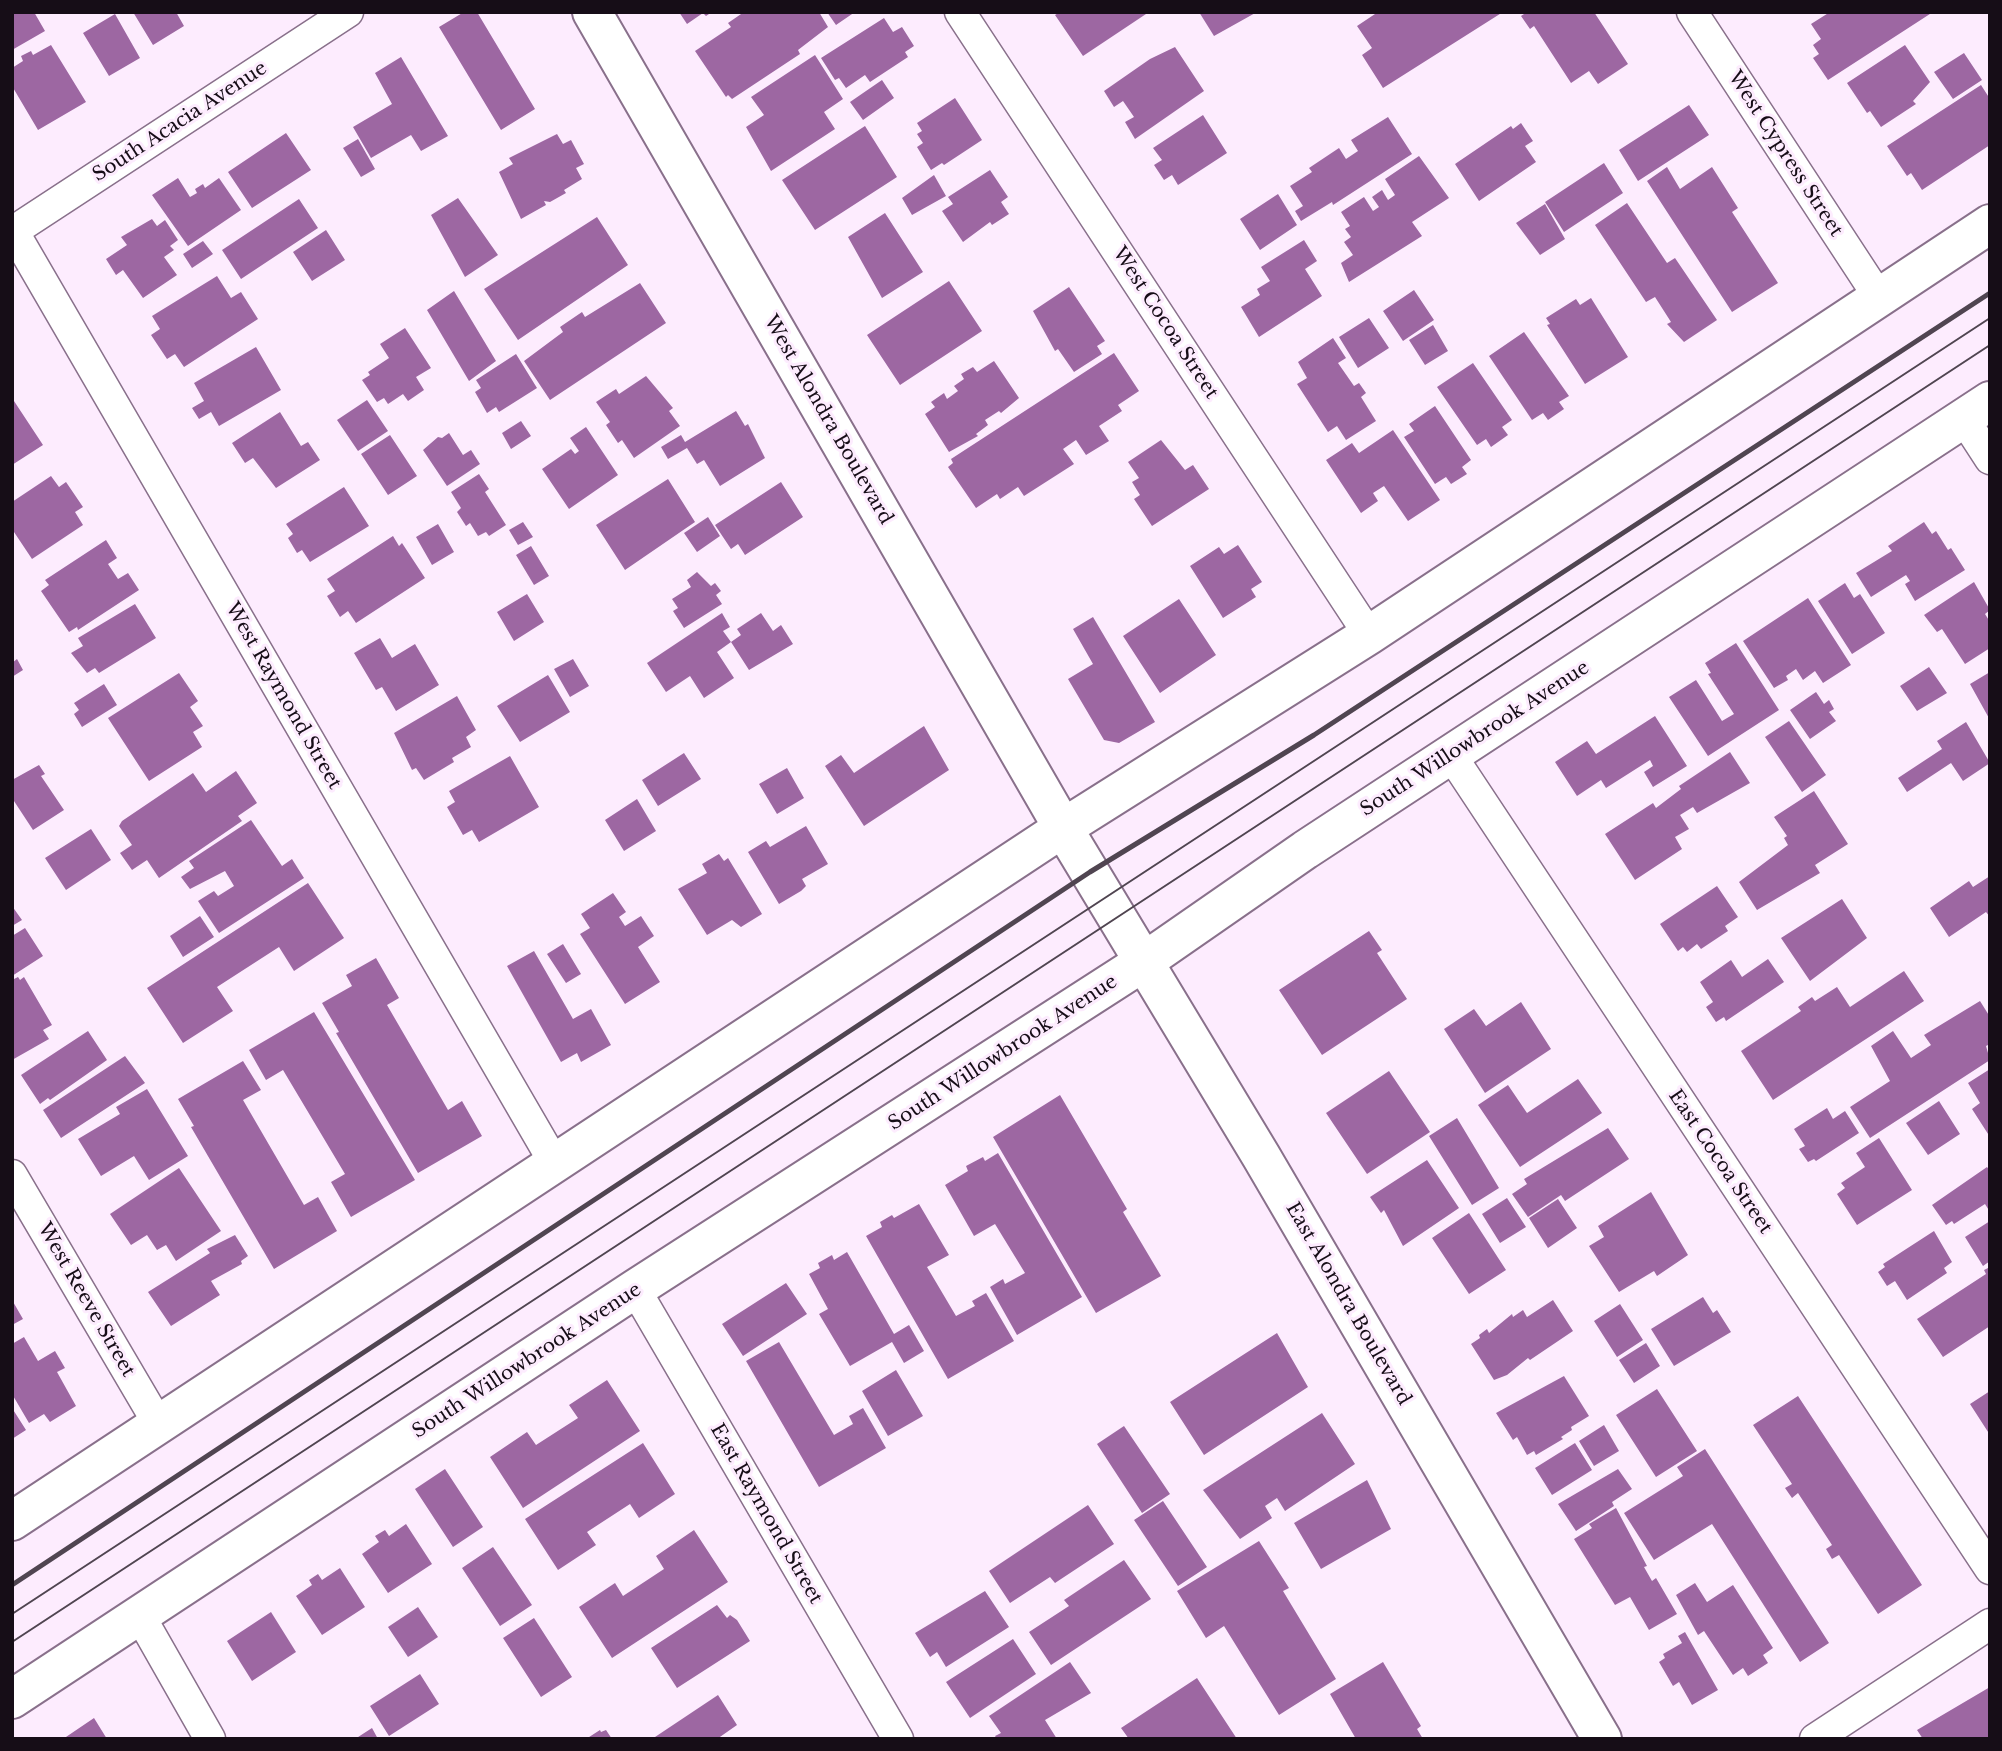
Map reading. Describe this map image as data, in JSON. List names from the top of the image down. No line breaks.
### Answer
{"streets":{"street":["South Acacia Avenue","West Cypress Street","West Cocoa Street","West Alondra Boulevard","West Raymond Street","South Willowbrook Avenue","East Cocoa Street","West Reeve Street","East Alondra Boulevard","East Raymond Street"]},"crossings":[["South Acacia Avenue","West Raymond Street"],["West Alondra Boulevard","East Alondra Boulevard"],["South Willowbrook Avenue","East Cocoa Street"],["South Willowbrook Avenue","East Alondra Boulevard"],["South Willowbrook Avenue","East Raymond Street"]]}
